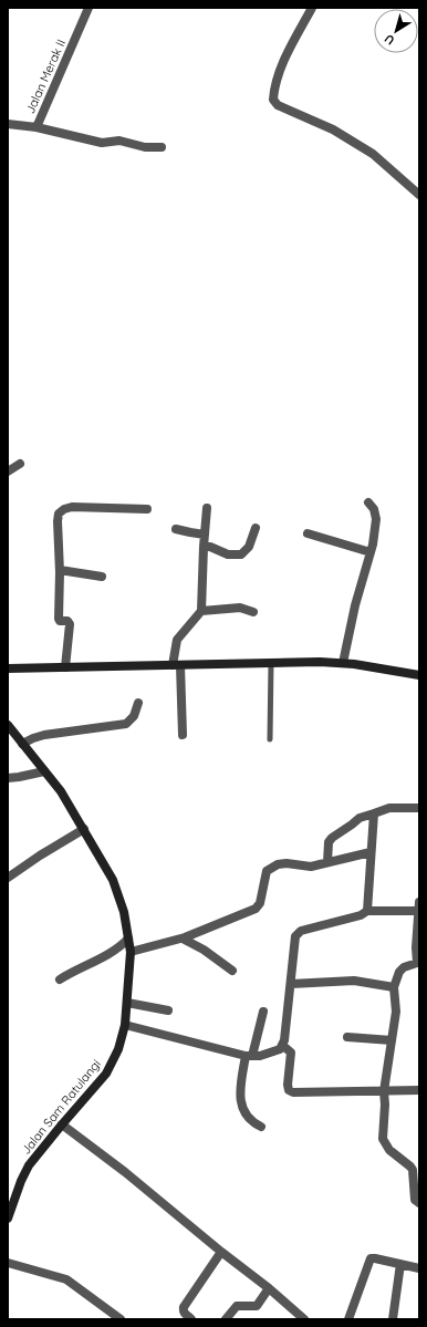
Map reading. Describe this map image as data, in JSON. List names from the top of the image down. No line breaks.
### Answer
{"streets":{"street":["Jalan Merak II","Jalan Sam Ratulangi"]},"north":"bottom left"}
